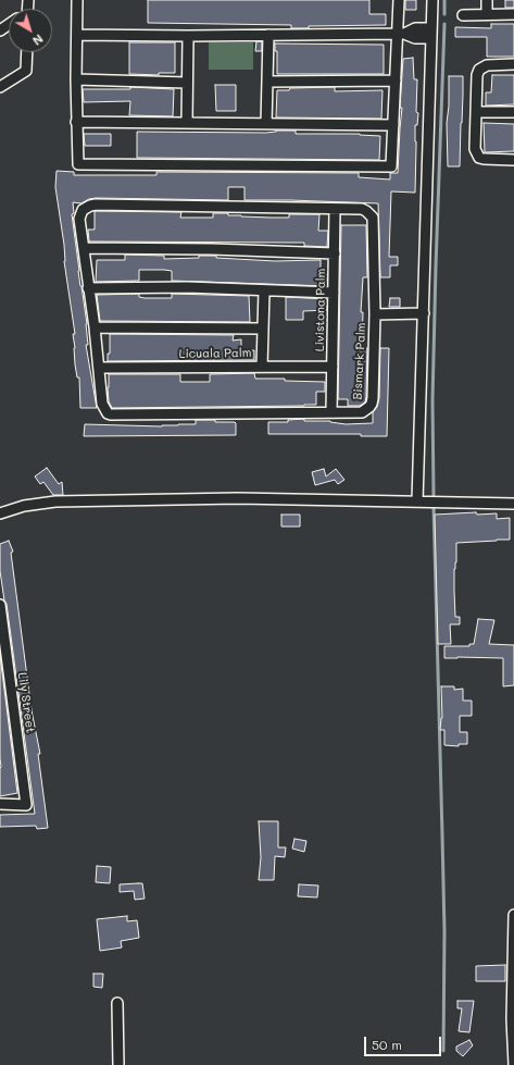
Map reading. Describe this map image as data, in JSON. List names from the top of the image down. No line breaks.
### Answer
{"streets":{"street":["Livistona Palm","Licuala Palm","Bismark Palm","Lily Street"]},"crossings":[["Livistona Palm","Licuala Palm"],["Livistona Palm","Bismark Palm"],["Licuala Palm","Bismark Palm"]],"scale_bar":"50 m","north":"bottom right"}
